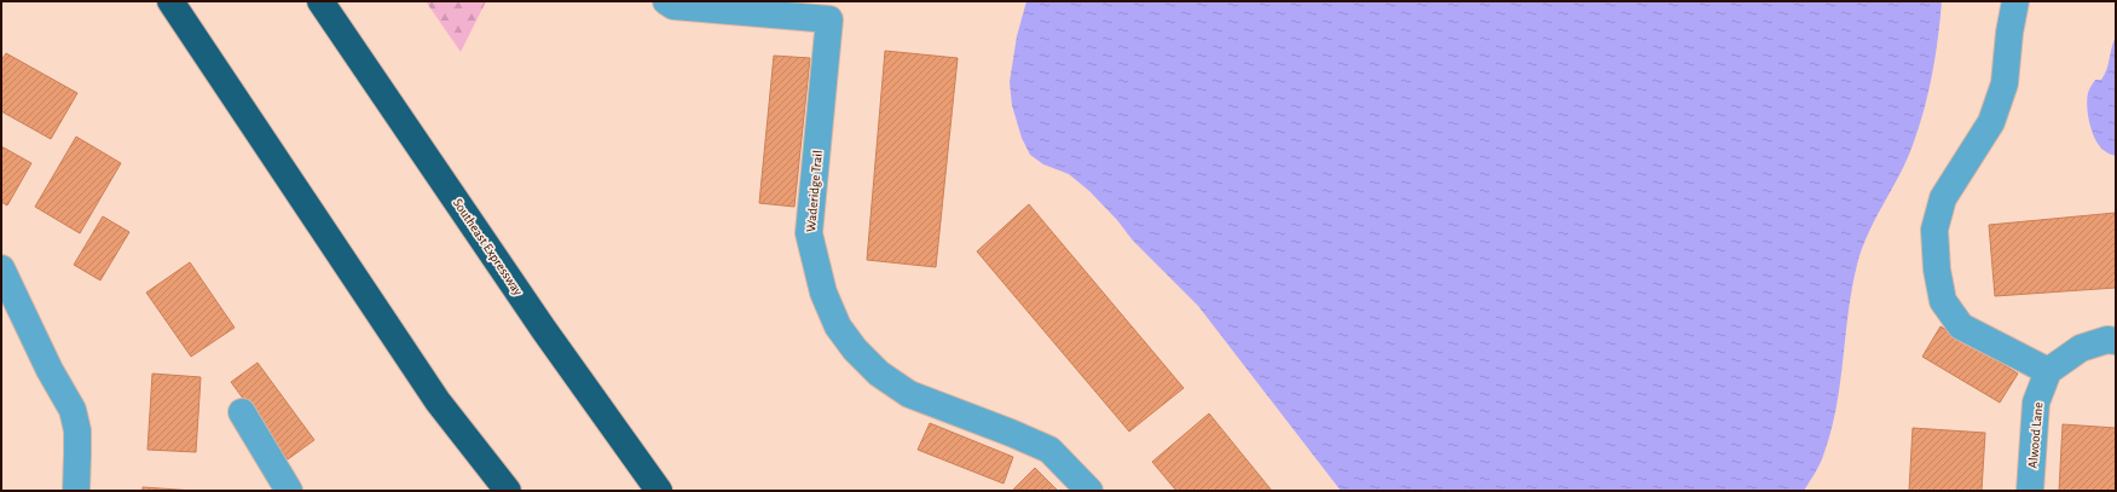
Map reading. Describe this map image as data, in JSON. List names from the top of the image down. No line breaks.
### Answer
{"streets":{"highway":["Southeast Expressway"],"street":["Waderidge Trail","Alwood Lane"]}}
